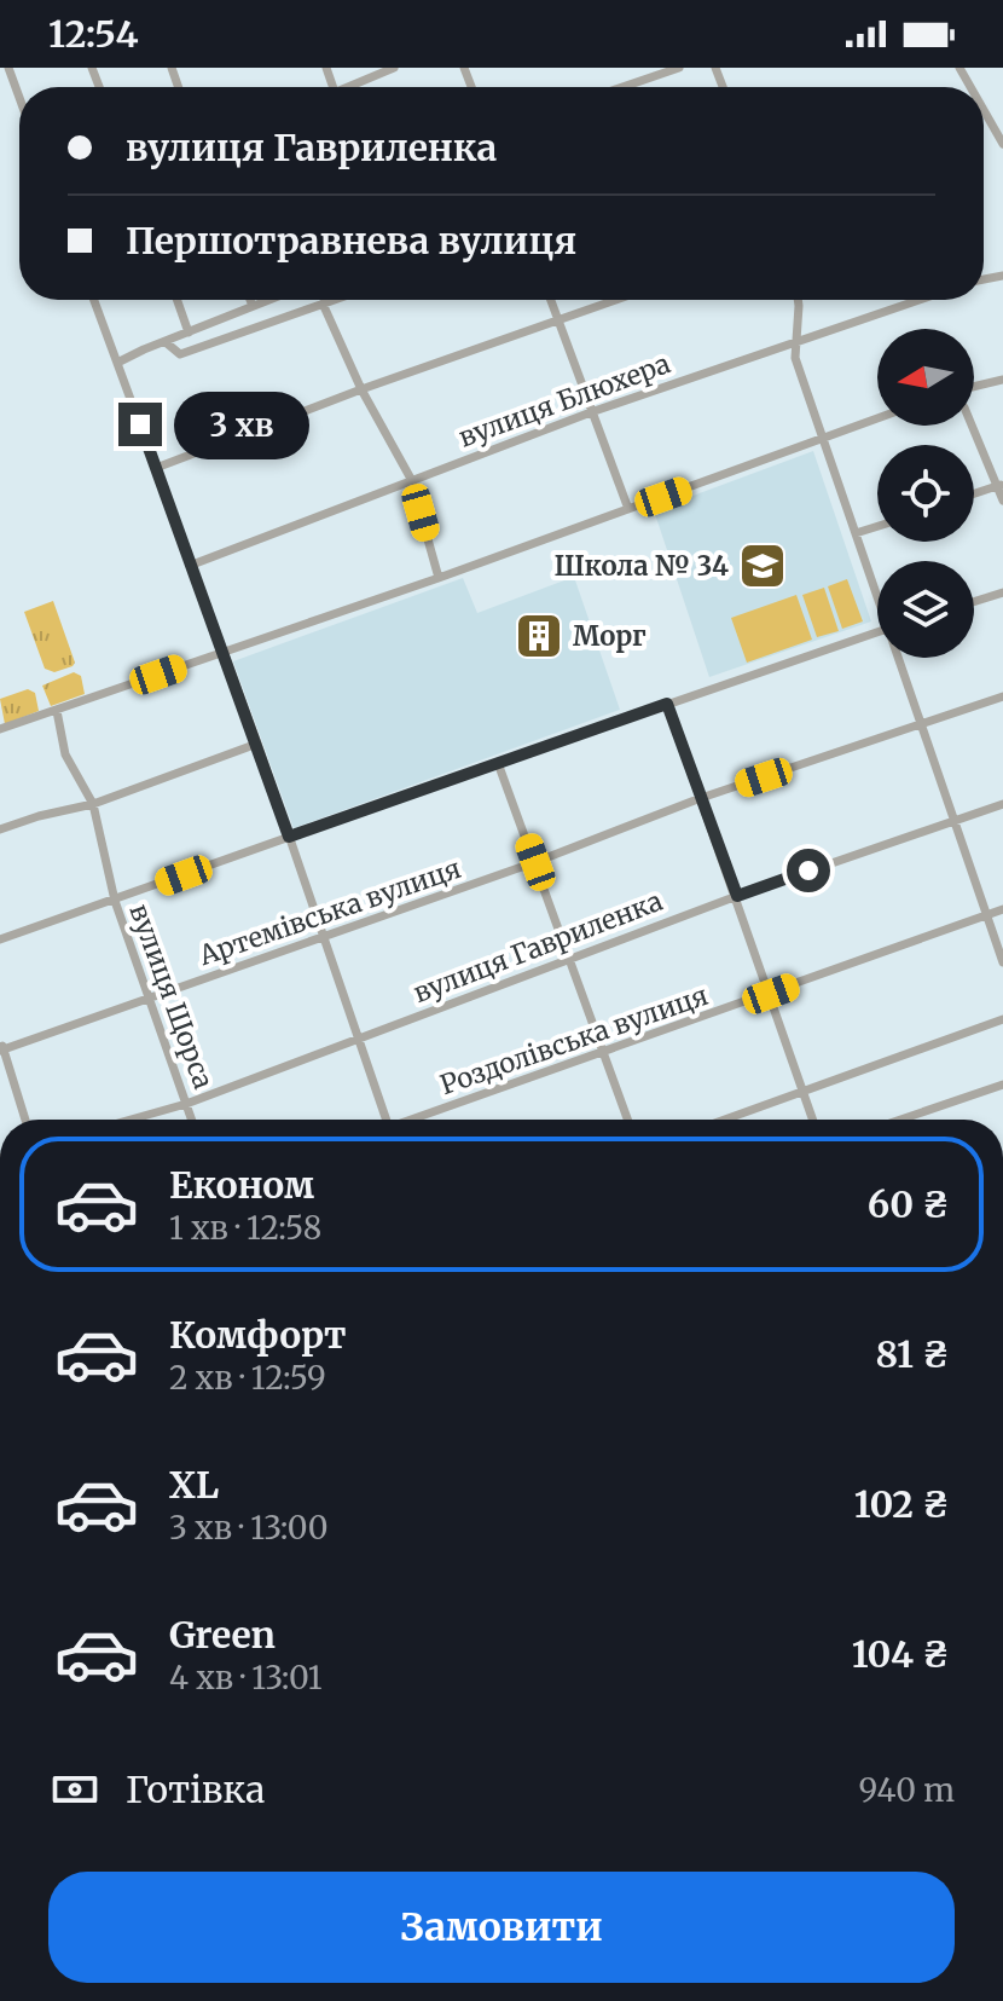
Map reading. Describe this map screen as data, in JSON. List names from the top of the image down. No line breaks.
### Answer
{"streets":{"street":["вулиця Блюхера","Артемівська вулиця","вулиця Гавриленка","вулиця Щорса","Роздолівська вулиця"]},"crossings":[["Артемівська вулиця","вулиця Щорса"],["вулиця Гавриленка","вулиця Щорса"]],"places":{"school or university":["Школа № 34"],"building":["Морг"]},"north":"left","page":{"status":"12:54","banner":["вулиця Гавриленка","Першотравнева вулиця"],"bubble":"3 хв","list":[{"name":"Економ","note":"1 хв · 12:58","value":"60 ₴"},{"name":"Комфорт","note":"2 хв · 12:59","value":"81 ₴"},{"name":"XL","note":"3 хв · 13:00","value":"102 ₴"},{"name":"Green","note":"4 хв · 13:01","value":"104 ₴"}],"pay":["Готівка","940 m"],"buttons":"Замовити"}}
